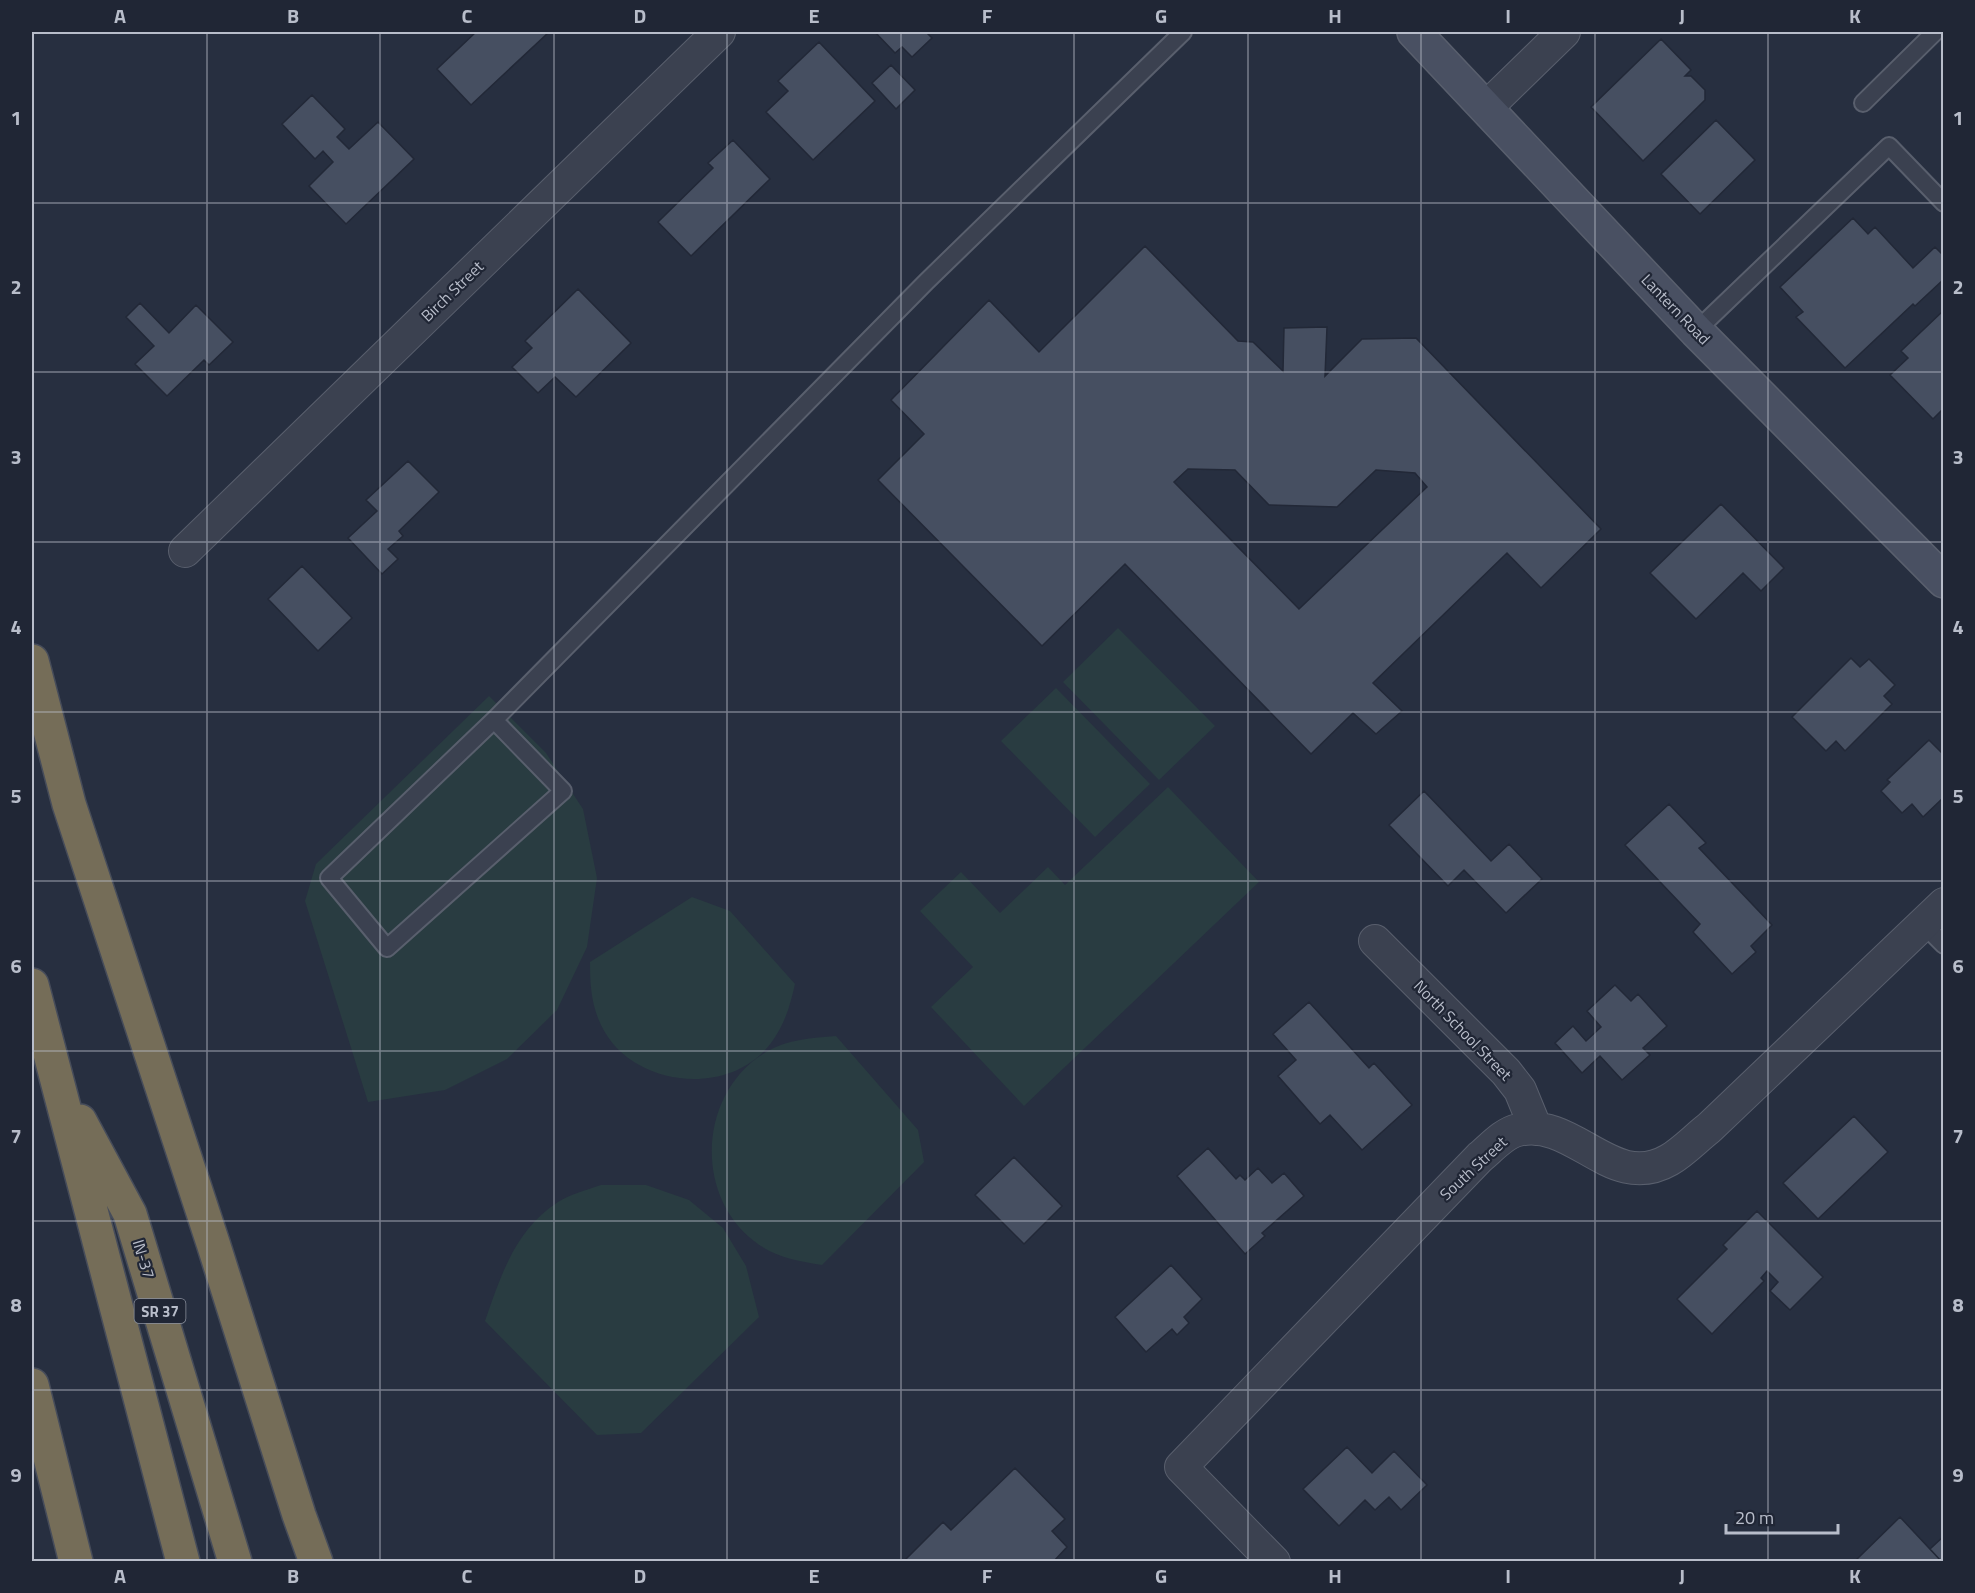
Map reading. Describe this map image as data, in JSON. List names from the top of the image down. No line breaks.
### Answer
{"streets":{"highway":["IN-37","SR 37"],"street":["Birch Street","Lantern Road","North School Street","South Street"]},"crossings":[["North School Street","South Street"]],"scale_bar":"20 m","grid":{"columns":["A","B","C","D","E","F","G","H","I","J","K"],"rows":["1","2","3","4","5","6","7","8","9"]}}
